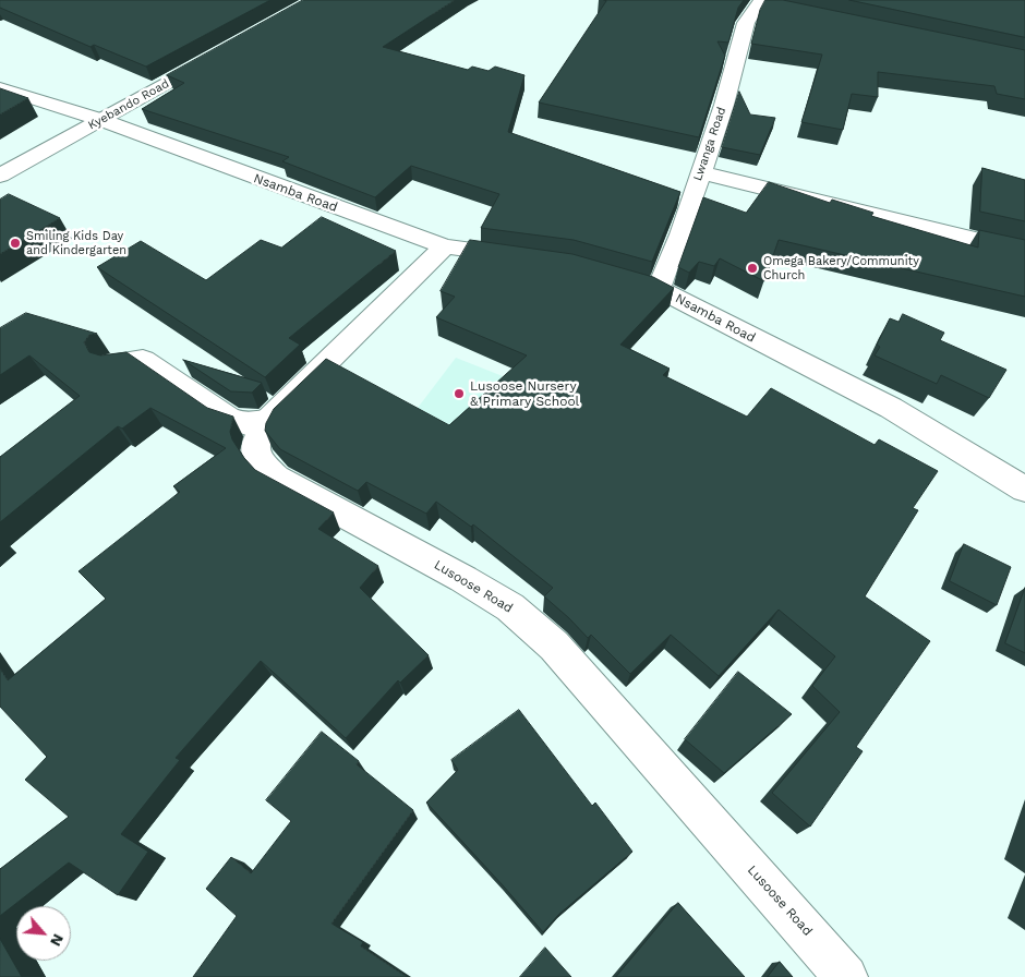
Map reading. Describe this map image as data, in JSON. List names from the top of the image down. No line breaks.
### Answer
{"streets":{"street":["Kyebando Road","Lwanga Road","Nsamba Road","Lusoose Road"]},"crossings":[["Kyebando Road","Nsamba Road"],["Lwanga Road","Nsamba Road"],["Nsamba Road","Lusoose Road"]],"places":["Smiling Kids Day and Kindergarten","Omega Bakery/Community Church","Lusoose Nursery & Primary School"],"north":"bottom right"}
